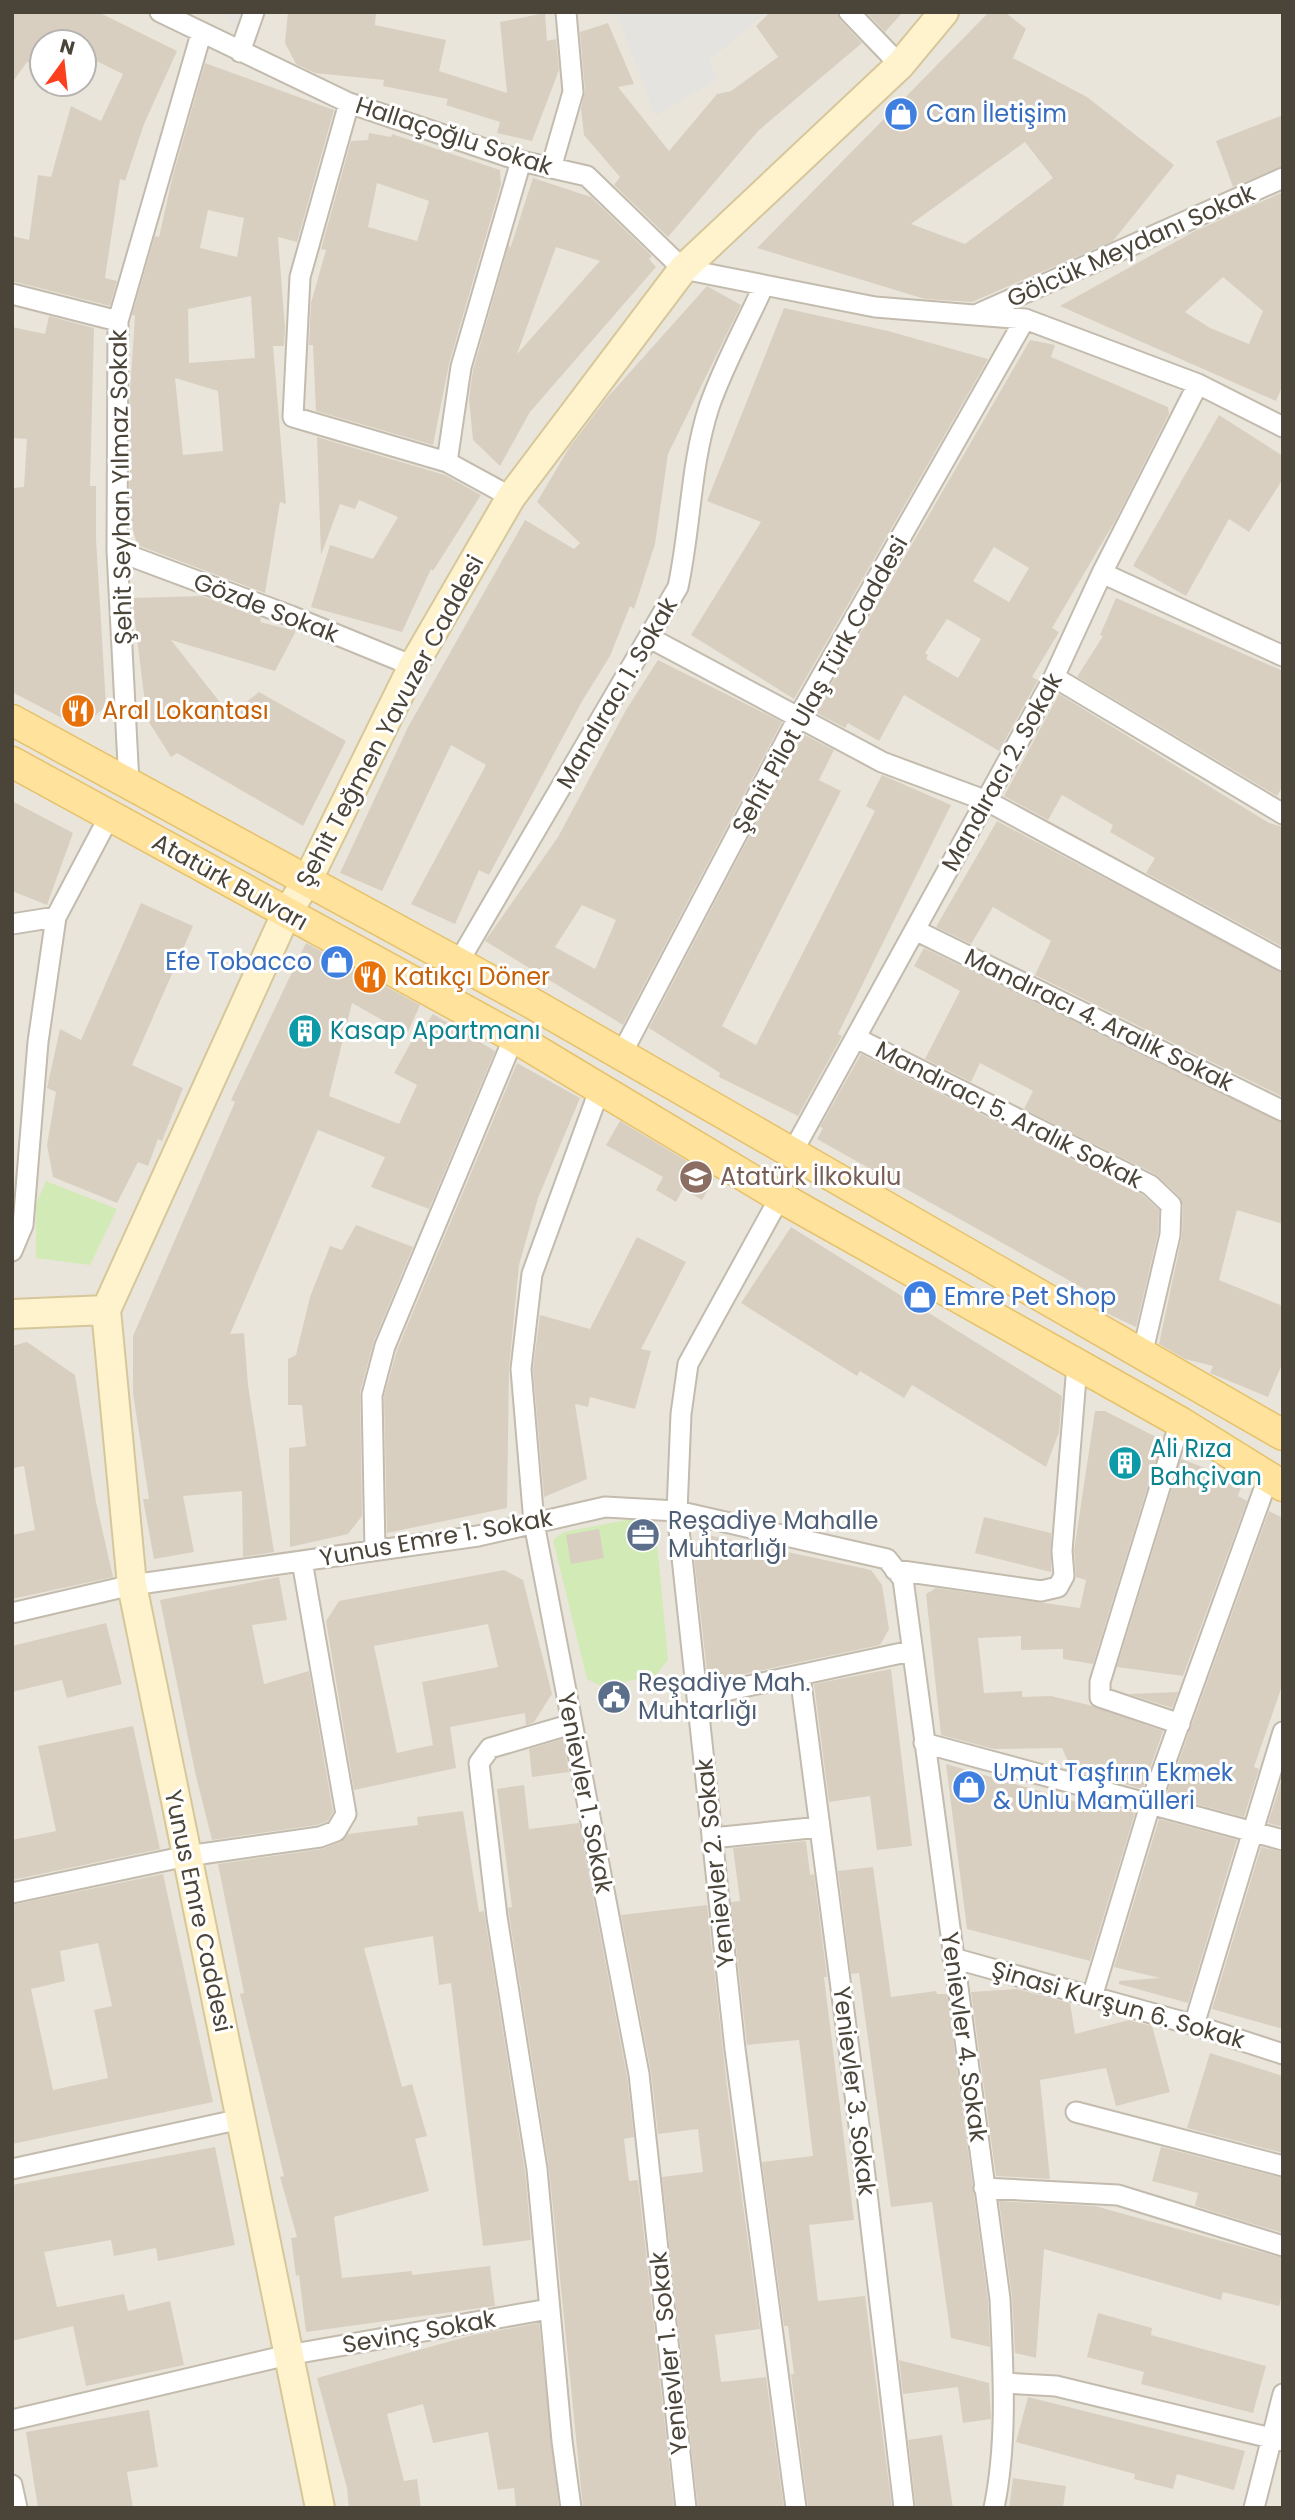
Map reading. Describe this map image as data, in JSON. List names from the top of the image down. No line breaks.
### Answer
{"streets":{"main road":["Atatürk Bulvarı"],"street":["Hallaçoğlu Sokak","Gölcük Meydanı Sokak","Şehit Seyhan Yılmaz Sokak","Gözde Sokak","Şehit Pilot Ulaş Türk Caddesi","Mandıracı 1. Sokak","Şehit Teğmen Yavuzer Caddesi","Mandıracı 2. Sokak","Mandıracı 4. Aralık Sokak","Mandıracı 5. Aralık Sokak","Yunus Emre 1. Sokak","Yenievler 1. Sokak","Yenievler 2. Sokak","Yunus Emre Caddesi","Şinasi Kurşun 6. Sokak","Yenievler 4. Sokak","Yenievler 3. Sokak","Sevinç Sokak"]},"crossings":[["Hallaçoğlu Sokak","Şehit Seyhan Yılmaz Sokak"],["Hallaçoğlu Sokak","Şehit Teğmen Yavuzer Caddesi"],["Şehit Seyhan Yılmaz Sokak","Gözde Sokak"],["Şehit Seyhan Yılmaz Sokak","Atatürk Bulvarı"],["Gözde Sokak","Şehit Teğmen Yavuzer Caddesi"],["Şehit Pilot Ulaş Türk Caddesi","Atatürk Bulvarı"],["Mandıracı 1. Sokak","Atatürk Bulvarı"],["Şehit Teğmen Yavuzer Caddesi","Atatürk Bulvarı"],["Şehit Teğmen Yavuzer Caddesi","Yunus Emre Caddesi"],["Mandıracı 2. Sokak","Atatürk Bulvarı"],["Mandıracı 2. Sokak","Mandıracı 4. Aralık Sokak"],["Mandıracı 2. Sokak","Mandıracı 5. Aralık Sokak"],["Atatürk Bulvarı","Mandıracı 5. Aralık Sokak"],["Atatürk Bulvarı","Yenievler 1. Sokak"],["Atatürk Bulvarı","Yenievler 2. Sokak"],["Yunus Emre 1. Sokak","Yenievler 1. Sokak"],["Yunus Emre 1. Sokak","Yenievler 2. Sokak"],["Yunus Emre 1. Sokak","Yunus Emre Caddesi"],["Yunus Emre 1. Sokak","Yenievler 4. Sokak"],["Yunus Emre Caddesi","Sevinç Sokak"],["Şinasi Kurşun 6. Sokak","Yenievler 4. Sokak"]],"places":{"shop":["Can İletişim","Efe Tobacco","Emre Pet Shop","Umut Taşfırın Ekmek & Unlu Mamülleri"],"restaurant":["Aral Lokantası","Katıkçı Döner"],"building":["Kasap Apartmanı","Ali Rıza Bahçivan"],"school or university":["Atatürk İlkokulu"],"office":["Reşadiye Mahalle Muhtarlığı"],"public building":["Reşadiye Mah. Muhtarlığı"]},"north":"top"}
